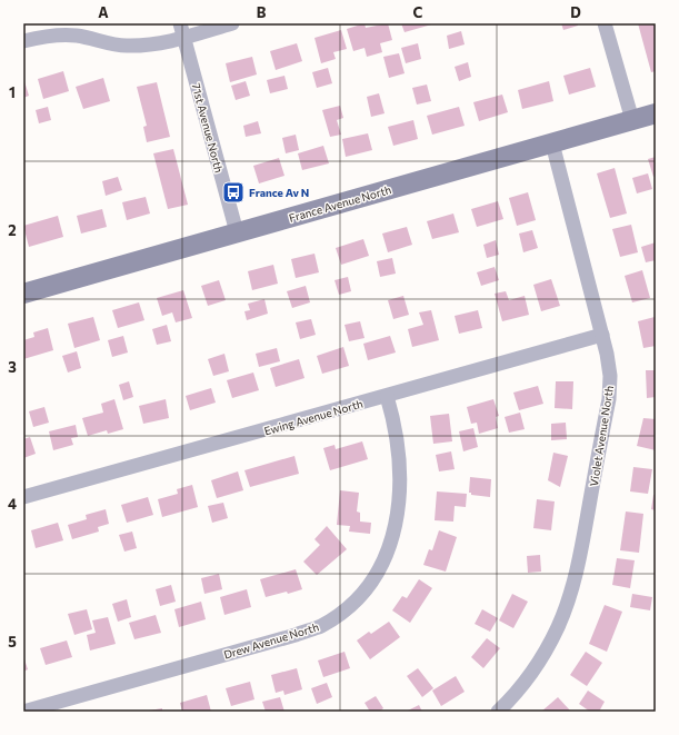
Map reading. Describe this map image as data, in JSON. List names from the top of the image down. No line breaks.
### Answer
{"streets":{"street":["71st Avenue North","France Avenue North","Ewing Avenue North","Violet Avenue North","Drew Avenue North"]},"crossings":[["71st Avenue North","France Avenue North"],["France Avenue North","Violet Avenue North"],["Ewing Avenue North","Violet Avenue North"],["Ewing Avenue North","Drew Avenue North"]],"places":{"bus stop":["France Av N"]},"grid":{"columns":["A","B","C","D"],"rows":["1","2","3","4","5"]}}
